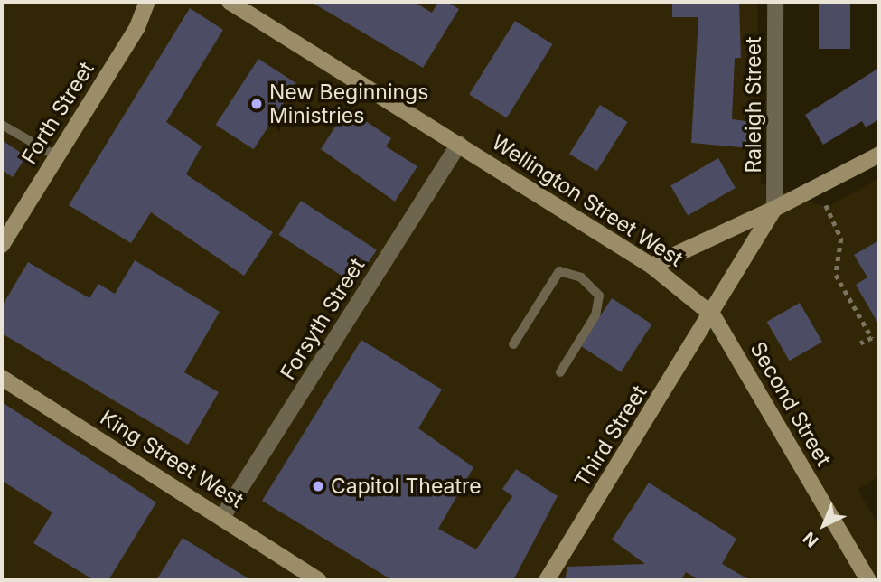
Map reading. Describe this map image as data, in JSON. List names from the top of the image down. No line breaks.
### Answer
{"streets":{"street":["Raleigh Street","Forth Street","Wellington Street West","Forsyth Street","Second Street","Third Street","King Street West"]},"crossings":[["Wellington Street West","Forsyth Street"],["Wellington Street West","Second Street"],["Wellington Street West","Third Street"],["Forsyth Street","King Street West"],["Second Street","Third Street"]],"places":["New Beginnings Ministries","Capitol Theatre"],"north":"bottom left"}
